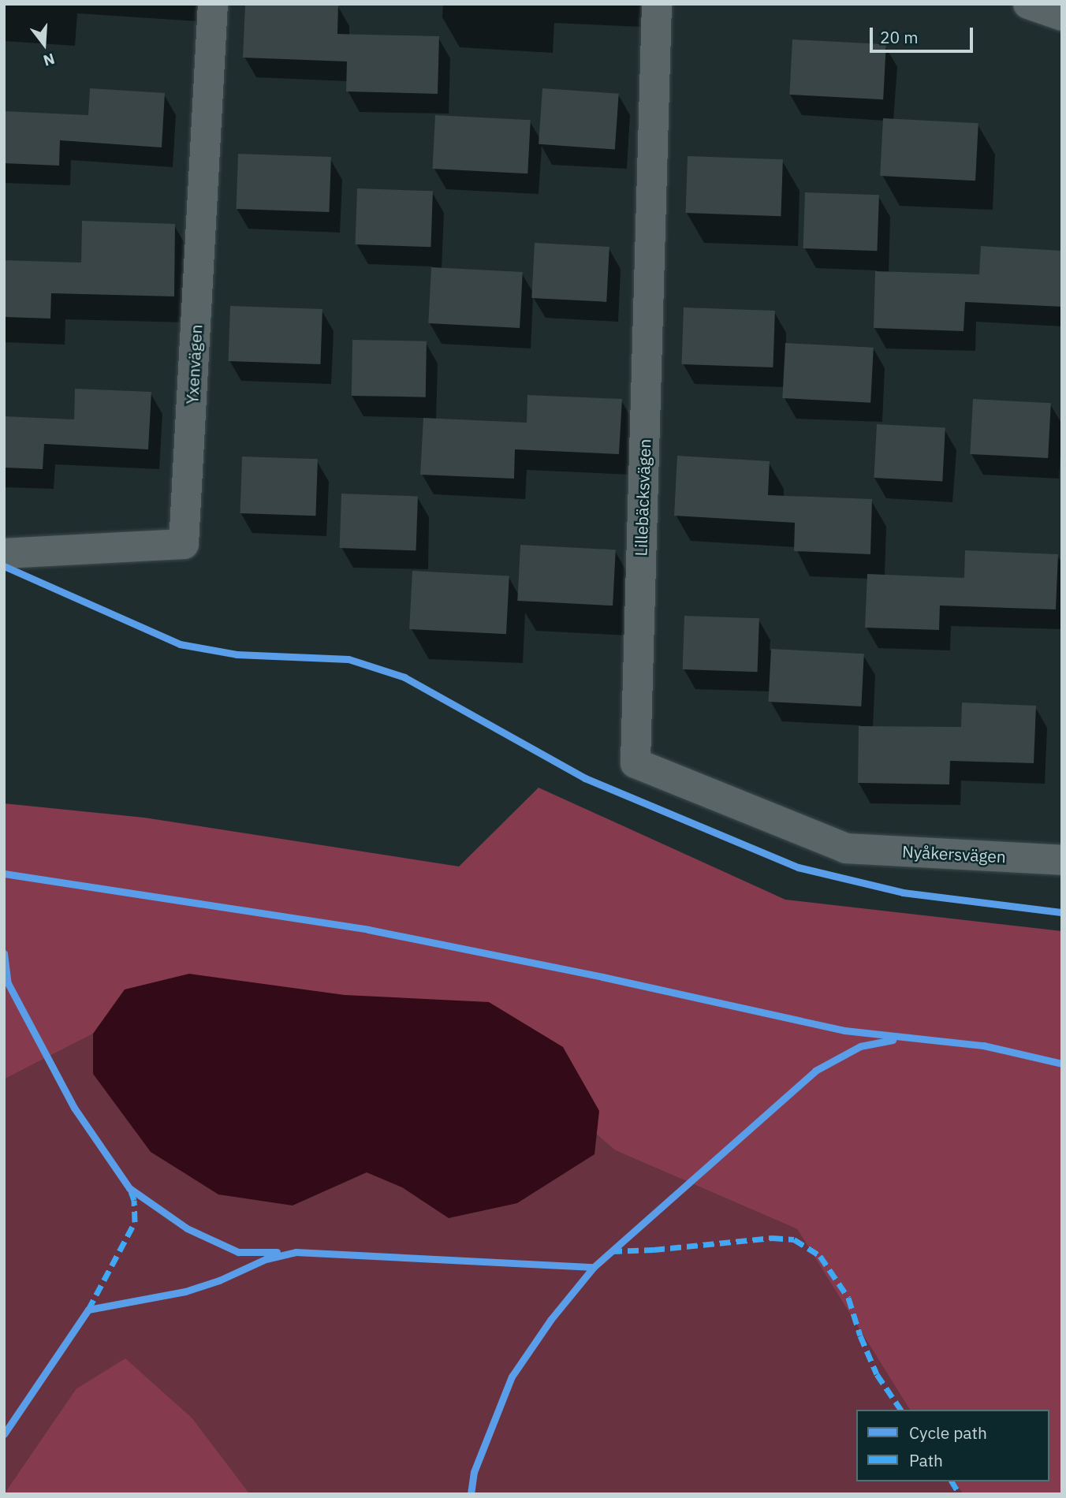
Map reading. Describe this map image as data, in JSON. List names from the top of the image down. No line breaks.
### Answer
{"streets":{"street":["Yxenvägen","Lillebäcksvägen","Nyåkersvägen"]},"crossings":[["Lillebäcksvägen","Nyåkersvägen"]],"legend":["Cycle path","Path"],"scale_bar":"20 m","north":"bottom"}
